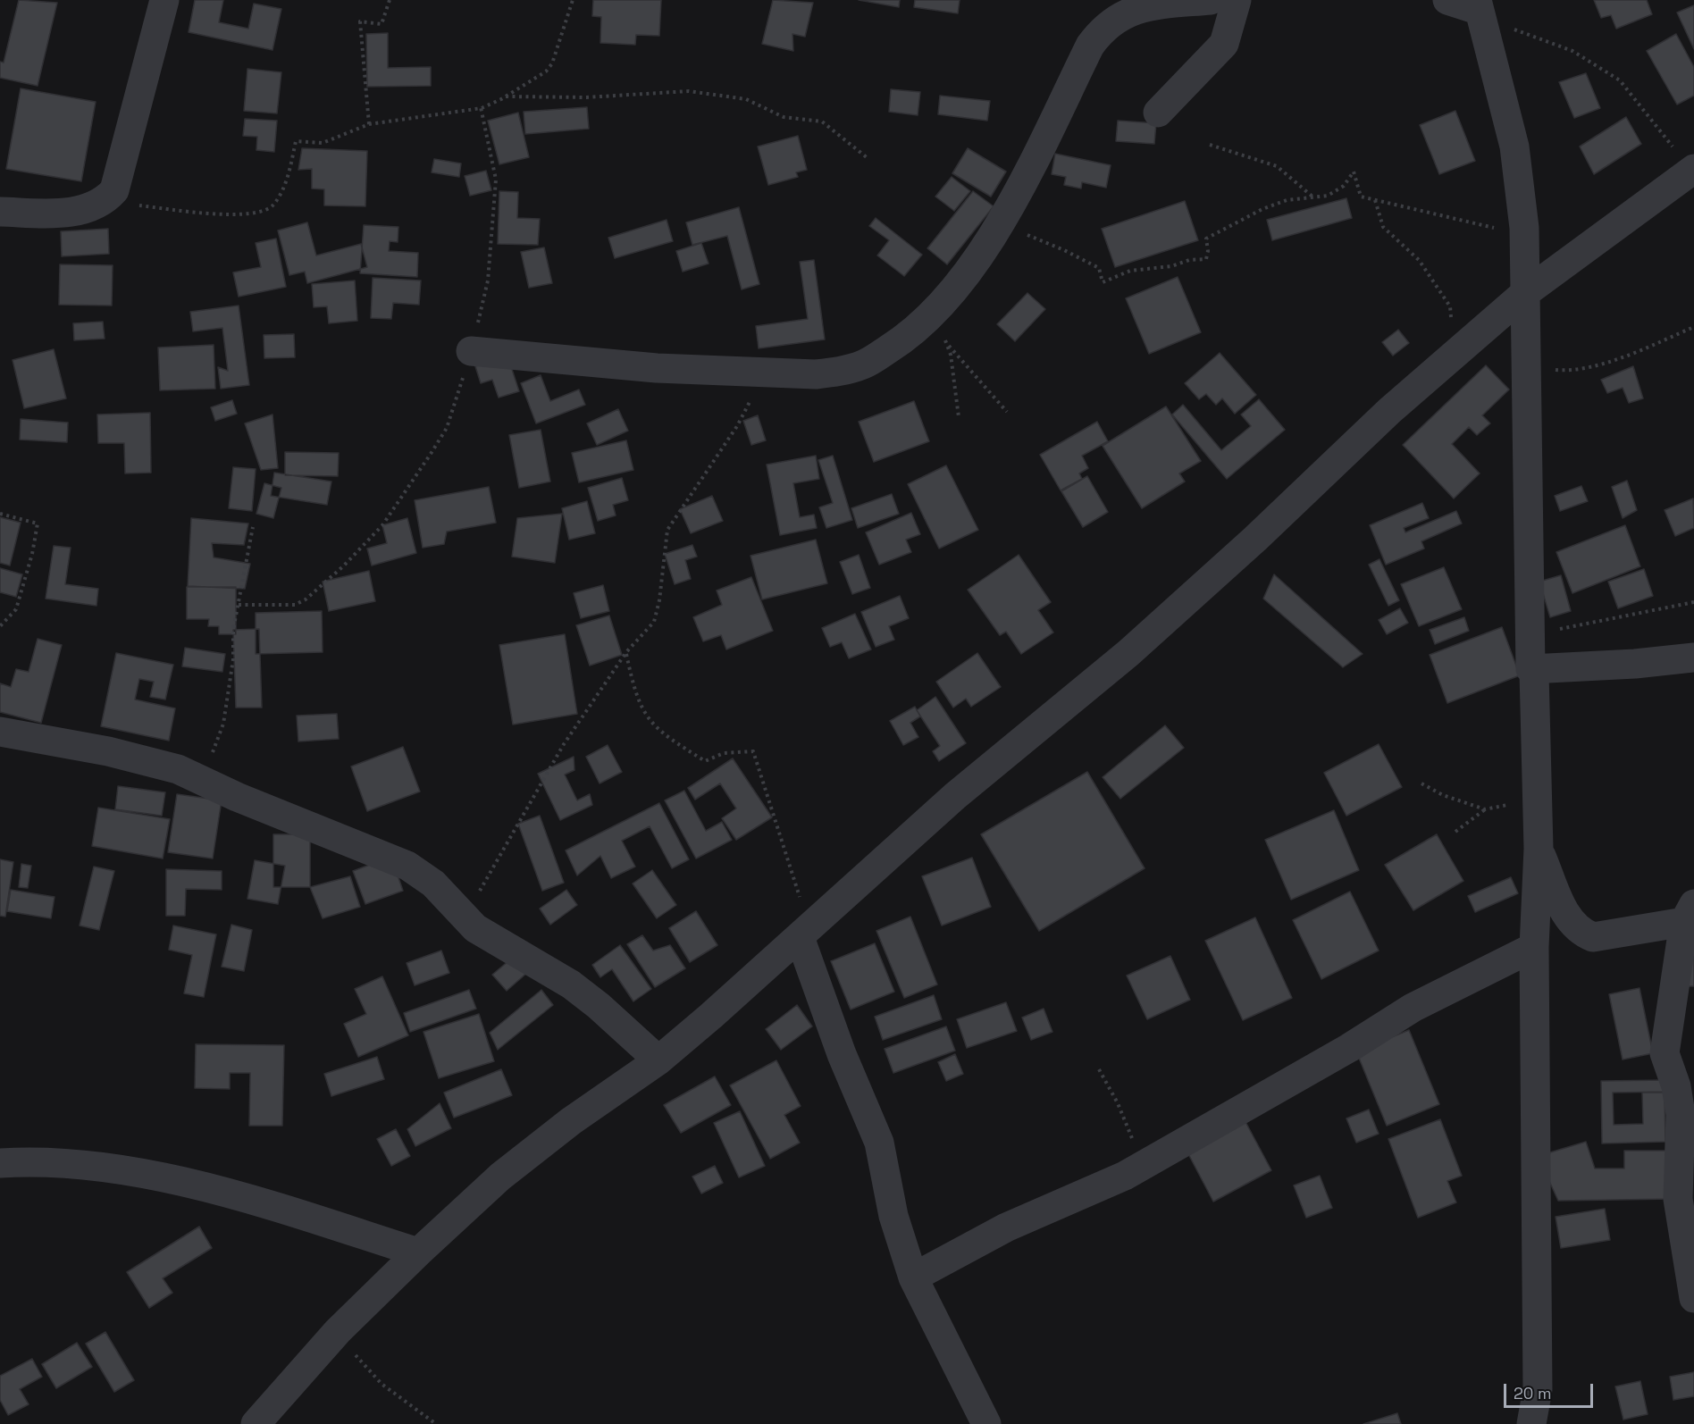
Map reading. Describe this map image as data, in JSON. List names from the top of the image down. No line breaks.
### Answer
{"scale_bar":"20 m"}
